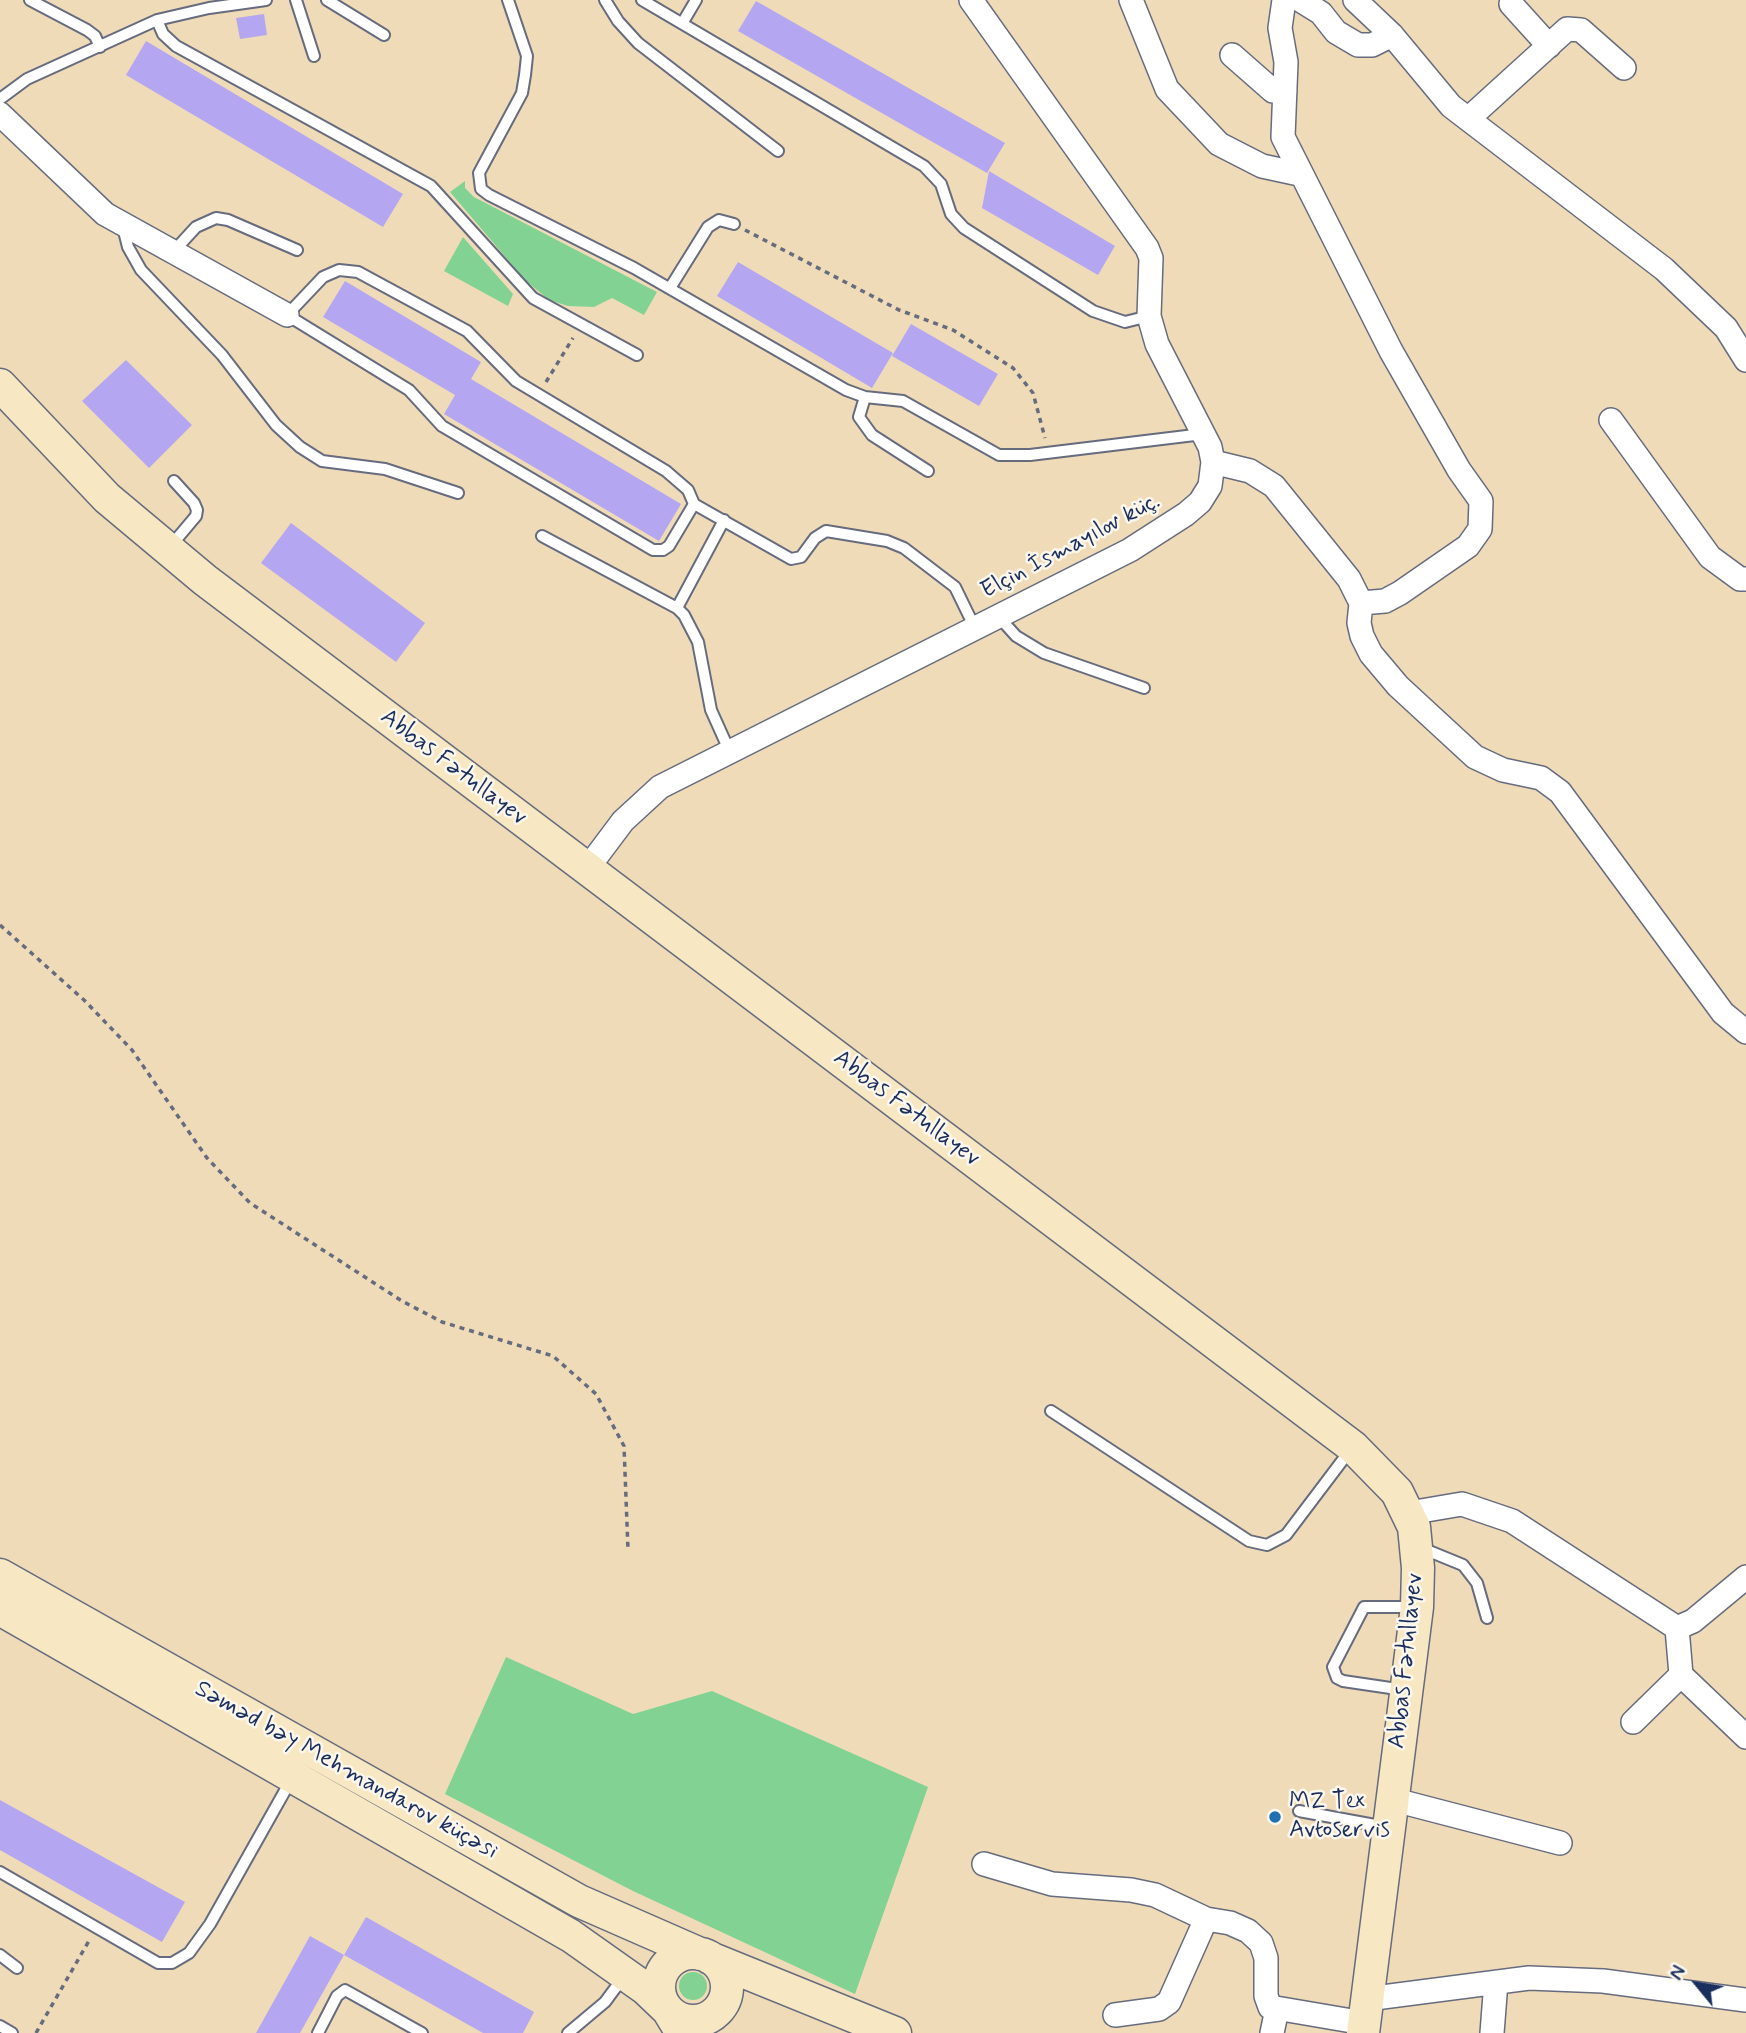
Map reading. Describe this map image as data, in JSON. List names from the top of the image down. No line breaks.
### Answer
{"streets":{"main road":["Abbas Fətullayev","Səməd bəy Mehmandarov küçəsi"],"street":["Elçin İsmayılov küç."]},"crossings":[["Elçin İsmayılov küç.","Abbas Fətullayev"]],"places":["MZ Tex Avtoservis"],"north":"top left"}
